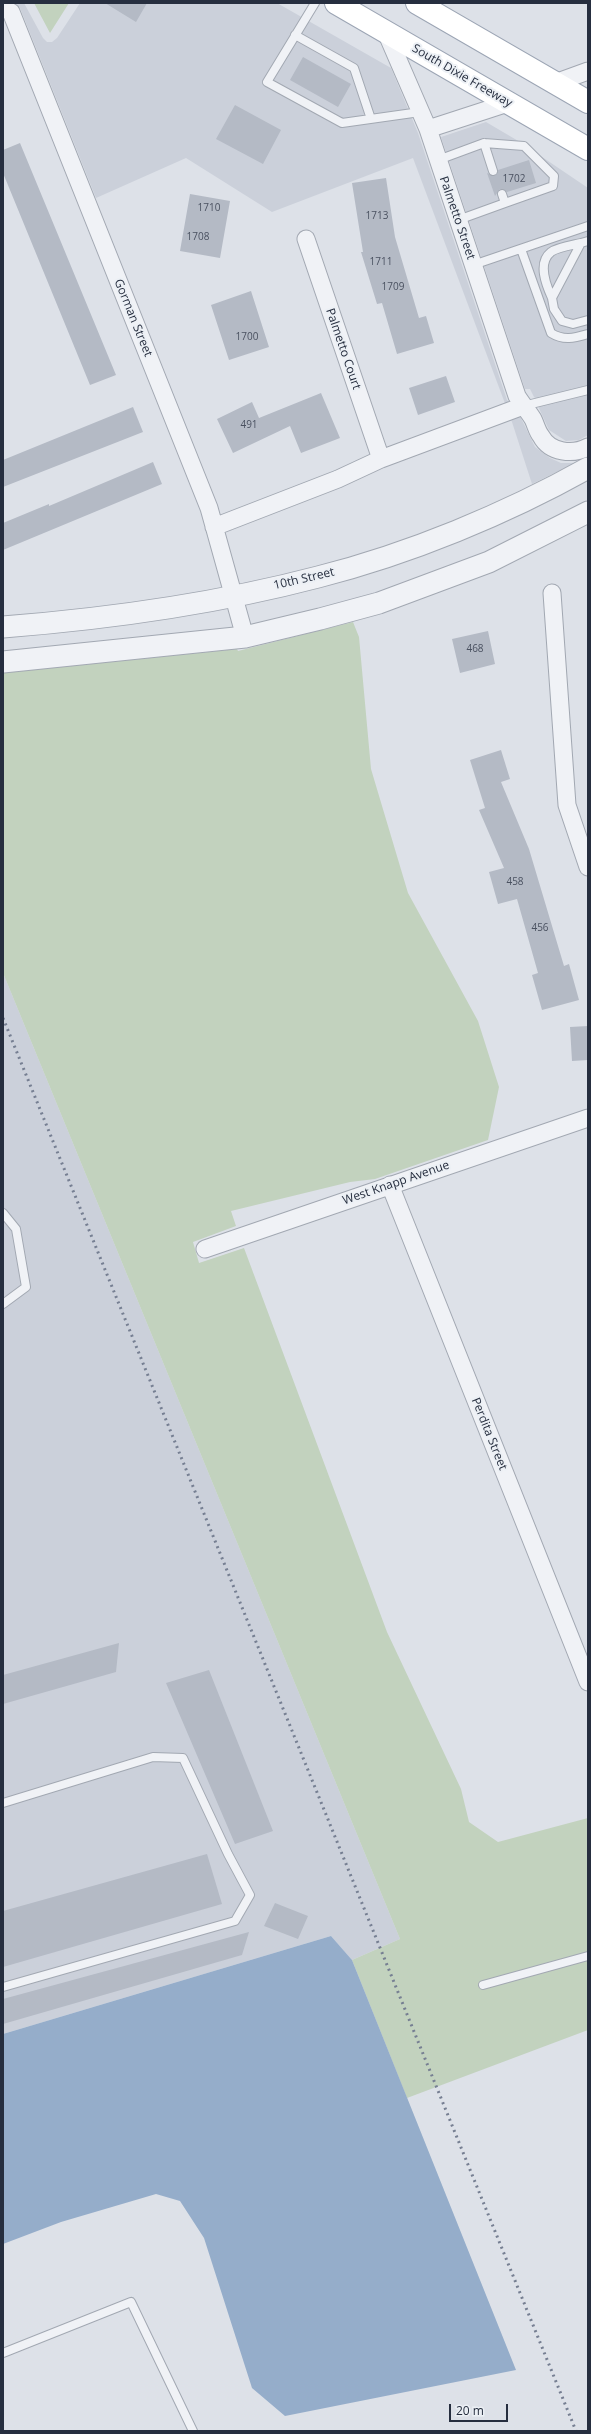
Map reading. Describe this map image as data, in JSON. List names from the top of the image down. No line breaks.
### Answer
{"streets":{"main road":["South Dixie Freeway"],"street":["Palmetto Street","Gorman Street","Palmetto Court","10th Street","West Knapp Avenue","Perdita Street"]},"crossings":[["South Dixie Freeway","Palmetto Street"],["Gorman Street","10th Street"],["West Knapp Avenue","Perdita Street"]],"house_numbers":["1702","1710","1713","1708","1711","1709","1700","491","468","458","456"],"scale_bar":"20 m"}
